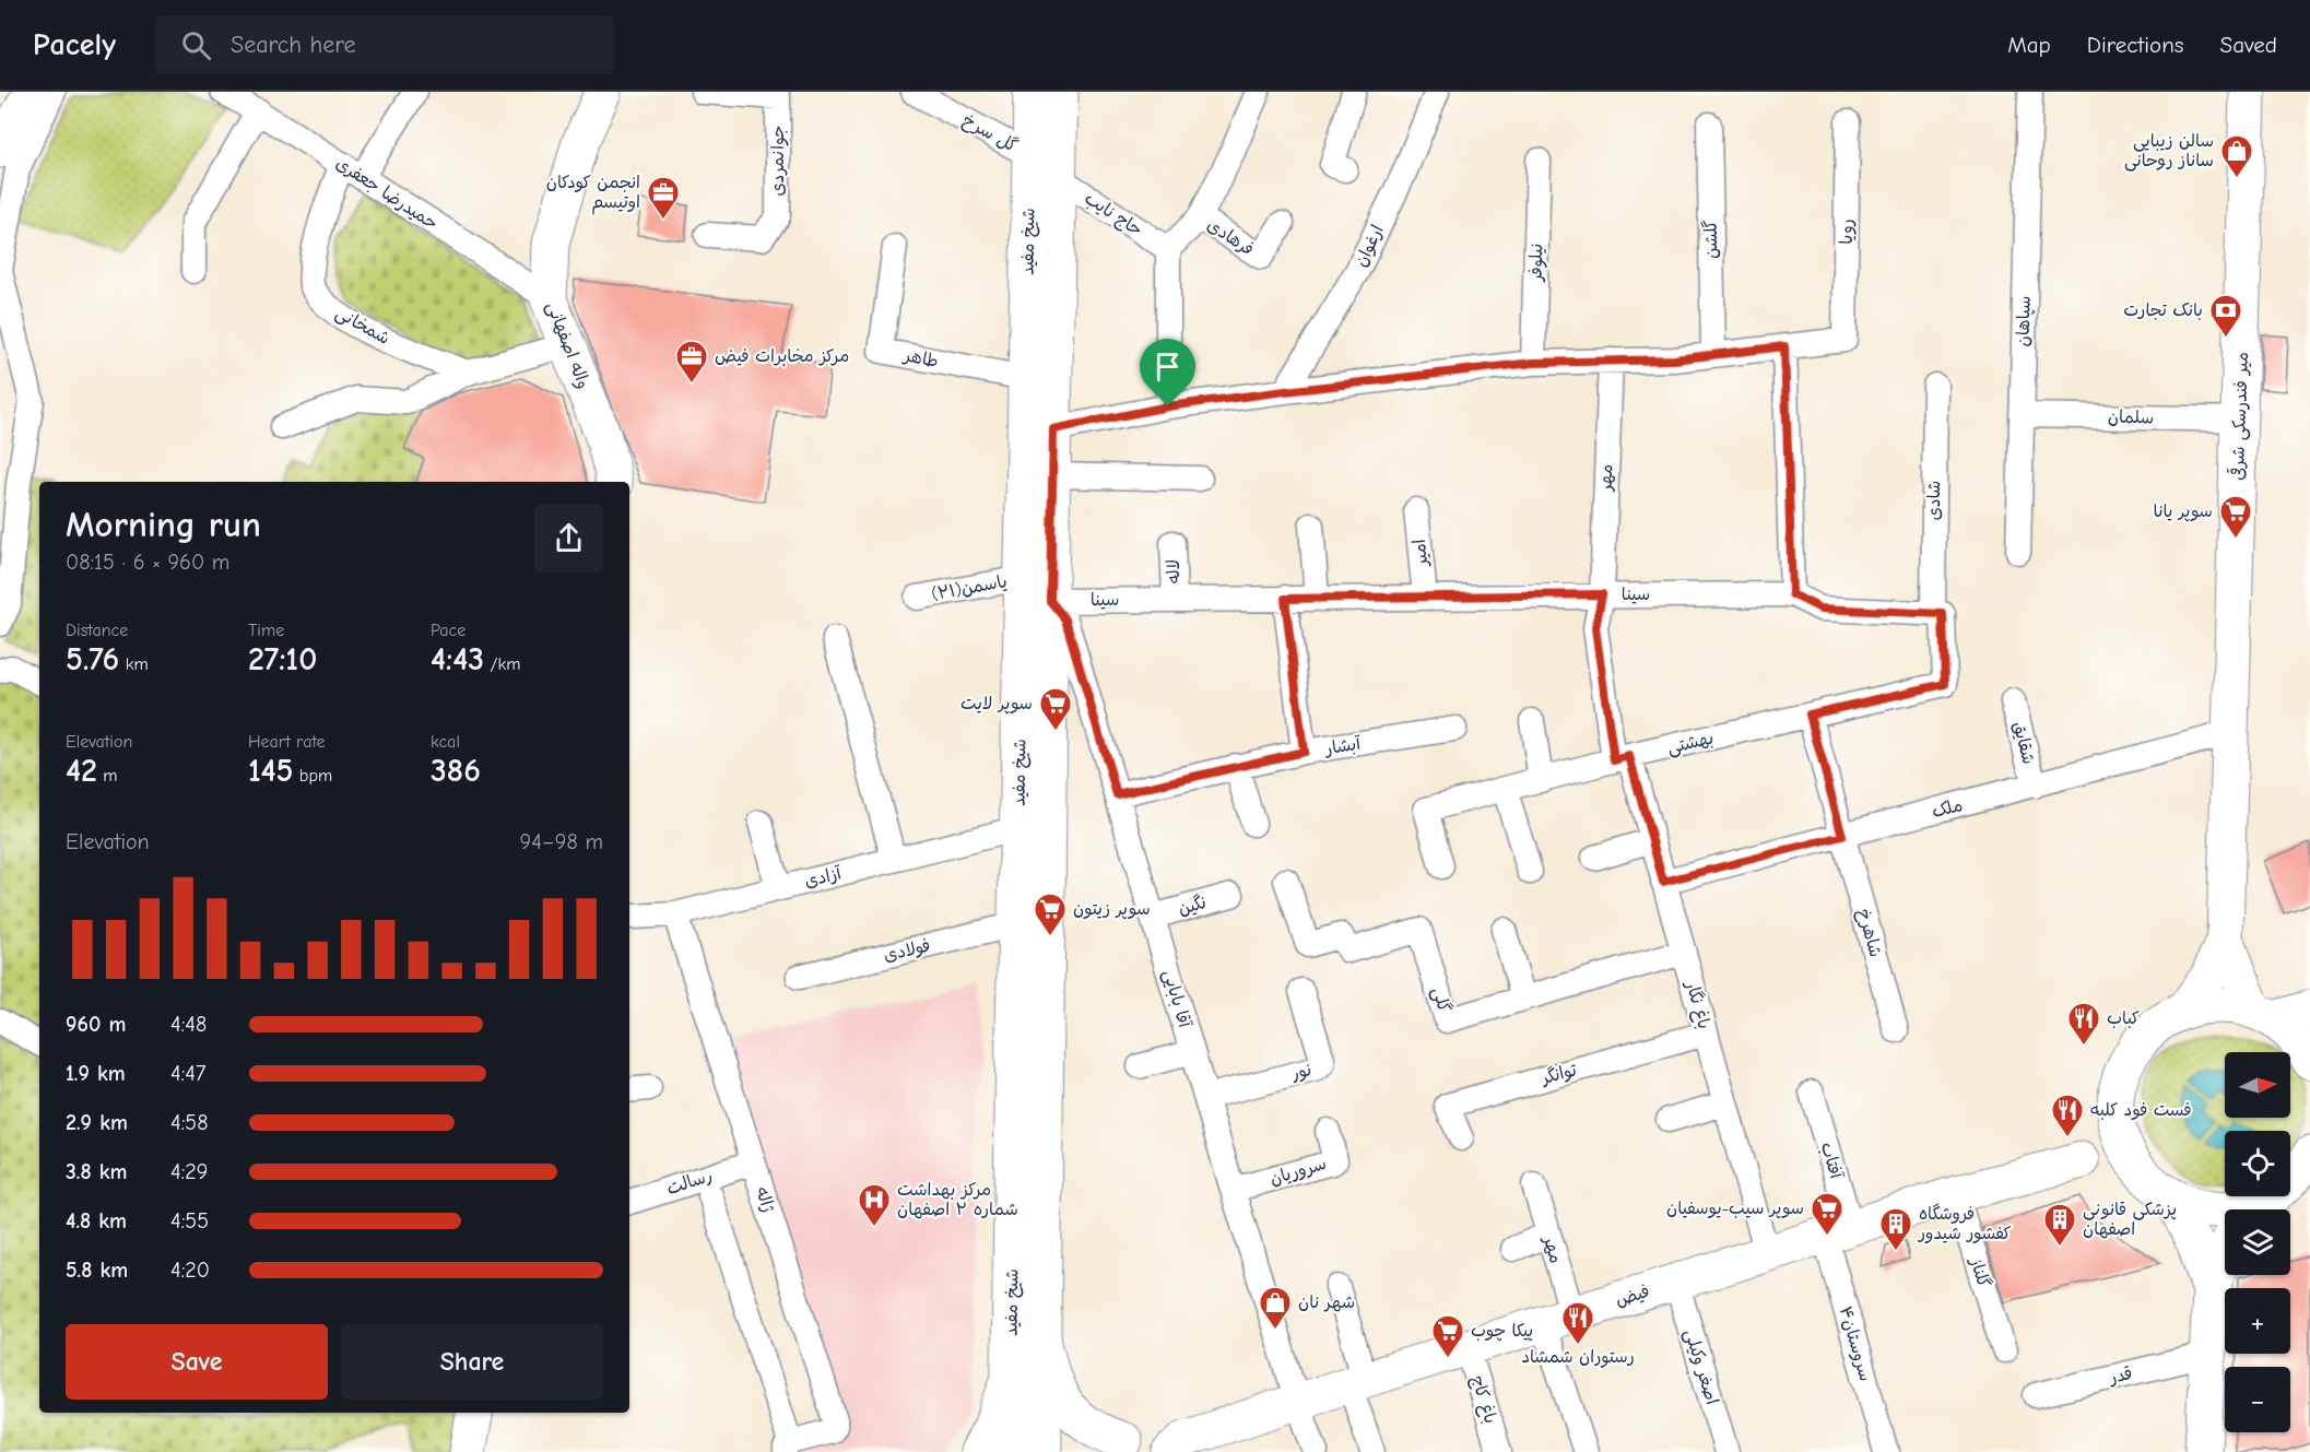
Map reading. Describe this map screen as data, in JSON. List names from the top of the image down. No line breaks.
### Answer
{"streets":{"main road":["شیخ مفید","واله اصفهانی","میر فندرسکی شرقی","فیض"],"street":["گل سرخ","جوانمردی","حمیدرضا جعفری","حاج نایب","رویا","فرهادی","گلشن","ارغوان","نیلوفر","سپاهان","شمخانی","طاهر","سلمان","مهر","شادی","امیر","لاله","یاسمن(۲۱)","سینا","بهشتی","شقایق","آبشار","ملک","آزادی","نگین","شاهرخ","فولادی","آقا بابایی","گلی","باغ نگار","نور","توانگر","آفتاب","سروریان","رسالت","ژاله","گلناز","سروستان۴","اصغر وکیلی","قدر","باغ کاج"]},"crossings":[["گل سرخ","شیخ مفید"],["حمیدرضا جعفری","شمخانی"],["حمیدرضا جعفری","واله اصفهانی"],["حاج نایب","شیخ مفید"],["شیخ مفید","طاهر"],["شیخ مفید","یاسمن(۲۱)"],["شیخ مفید","سینا"],["شیخ مفید","آزادی"],["شیخ مفید","فولادی"],["شیخ مفید","آقا بابایی"],["سپاهان","سلمان"],["میر فندرسکی شرقی","سلمان"],["میر فندرسکی شرقی","ملک"],["مهر","سینا"],["مهر","بهشتی"],["مهر","باغ نگار"],["مهر","فیض"],["شادی","سینا"],["شادی","بهشتی"],["امیر","سینا"],["لاله","سینا"],["سینا","بهشتی"],["سینا","آقا بابایی"],["بهشتی","شاهرخ"],["بهشتی","باغ نگار"],["شقایق","ملک"],["آبشار","آقا بابایی"],["ملک","شاهرخ"],["ملک","باغ نگار"],["آزادی","ژاله"],["نگین","آقا بابایی"],["آقا بابایی","نور"],["آقا بابایی","سروریان"],["آقا بابایی","فیض"],["گلی","باغ نگار"],["باغ نگار","توانگر"],["باغ نگار","فیض"],["آفتاب","فیض"],["آفتاب","سروستان۴"],["رسالت","ژاله"],["گلناز","فیض"],["فیض","سروستان۴"],["فیض","اصغر وکیلی"],["فیض","باغ کاج"]],"places":{"shop":["سالن زیبایی ساناز روحانی","شهر نان"],"office":["انجمن کودکان اوتیسم","مرکز مخابرات فیض"],"bank":["بانک تجارت"],"supermarket":["سوپر یانا","سوپر لایت","سوپر زیتون","سوپر سیب-یوسفیان","پیکا چوب"],"restaurant":["کباب","فست فود کلبه","رستوران شمشاد"],"hospital":["مرکز بهداشت شماره ۲ اصفهان"],"building":["پزشکی قانونی اصفهان","فروشگاه کفشور شیدور"]},"north":"right","page":{"header":"Pacely","search":"Search here","nav":["Map","Directions","Saved"],"heading":["Morning run","08:15 · 6 × 960 m"],"stats":[["Distance","5.76 km"],["Time","27:10"],["Pace","4:43 /km"],["Elevation","42 m"],["Heart rate","145 bpm"],["kcal","386"]],"chart":["Elevation","94–98 m"],"list":[{"name":"960 m","note":"4:48"},{"name":"1.9 km","note":"4:47"},{"name":"2.9 km","note":"4:58"},{"name":"3.8 km","note":"4:29"},{"name":"4.8 km","note":"4:55"},{"name":"5.8 km","note":"4:20"}],"map_buttons":["+","−"],"buttons":["Save","Share"]}}
